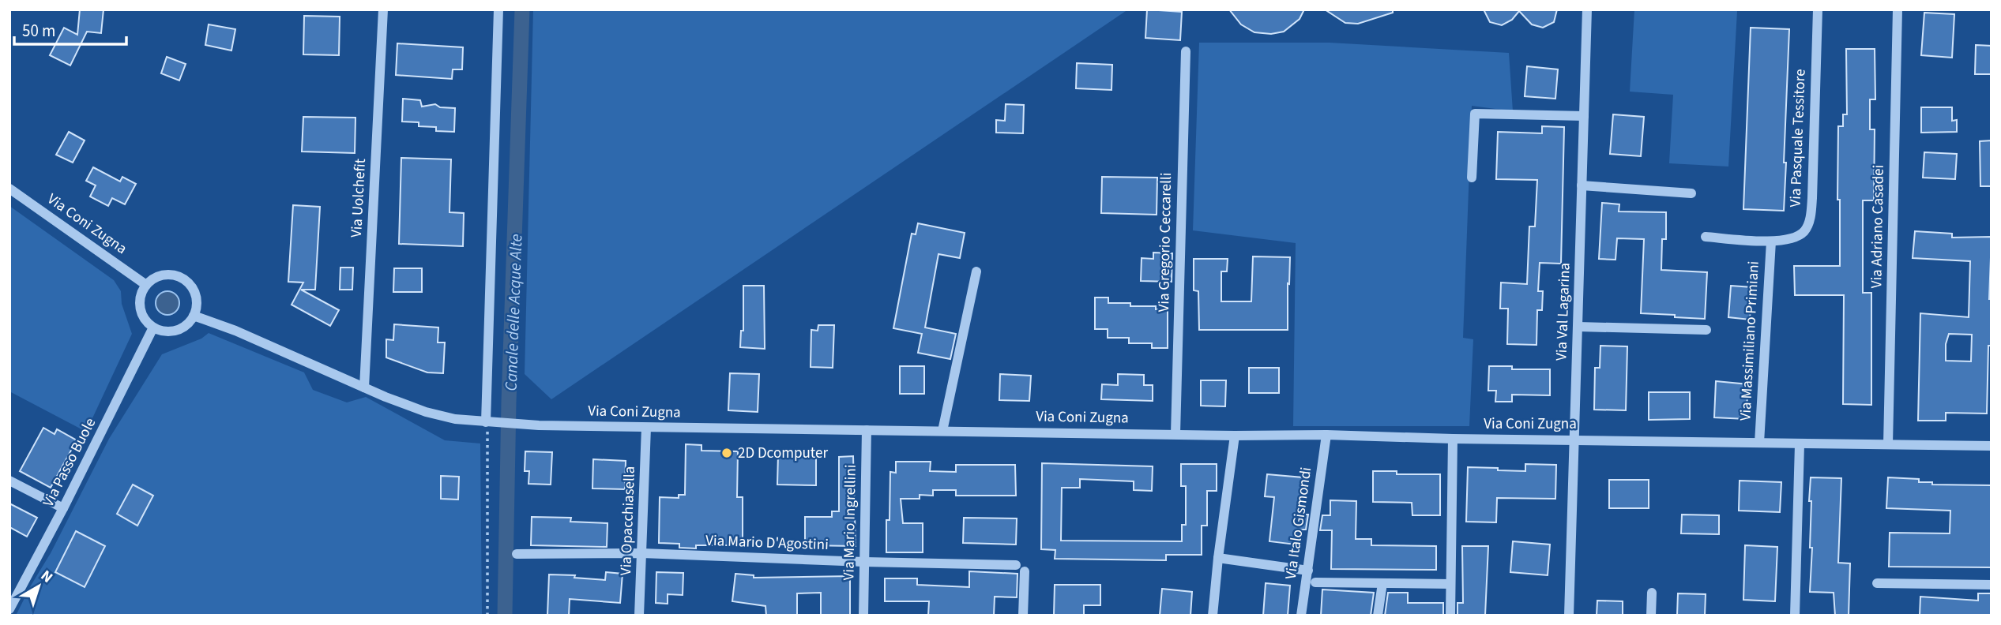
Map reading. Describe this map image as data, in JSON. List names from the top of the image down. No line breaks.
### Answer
{"streets":{"street":["Via Pasquale Tessitore","Via Uolchefit","Via Coni Zugna","Via Adriano Casadei","Via Gregorio Ceccarelli","Via Val Lagarina","Via Massimiliano Primiani","Via Passo Buole","Via Opacchiasella","Via Mario Ingrellini","Via Italo Gismondi","Via Mario D'Agostini"]},"crossings":[["Via Pasquale Tessitore","Via Massimiliano Primiani"],["Via Uolchefit","Via Coni Zugna"],["Via Coni Zugna","Via Adriano Casadei"],["Via Coni Zugna","Via Gregorio Ceccarelli"],["Via Coni Zugna","Via Val Lagarina"],["Via Coni Zugna","Via Massimiliano Primiani"],["Via Coni Zugna","Via Passo Buole"],["Via Coni Zugna","Via Opacchiasella"],["Via Coni Zugna","Via Mario Ingrellini"],["Via Coni Zugna","Via Italo Gismondi"],["Via Opacchiasella","Via Mario D'Agostini"],["Via Mario Ingrellini","Via Mario D'Agostini"]],"water":["Canale delle Acque Alte"],"places":["2D Dcomputer"],"scale_bar":"50 m","north":"top right"}
